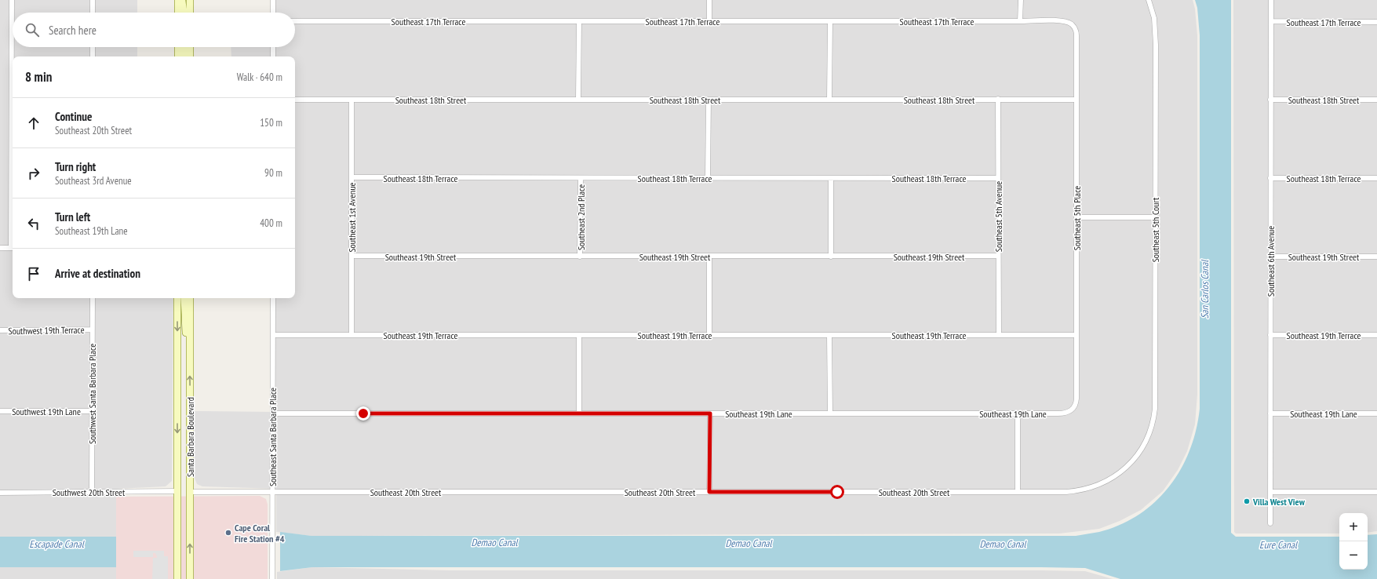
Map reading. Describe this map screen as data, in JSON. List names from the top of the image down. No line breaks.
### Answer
{"streets":{"main road":["Santa Barbara Boulevard"],"street":["Southeast 17th Terrace","Southeast 18th Street","Southeast 18th Terrace","Southeast 5th Avenue","Southeast 1st Avenue","Southeast 2nd Place","Southeast 5th Place","Southeast 5th Court","Southeast 19th Street","Southeast 6th Avenue","Southwest 19th Terrace","Southeast 19th Terrace","Southwest Santa Barbara Place","Southwest 19th Lane","Southeast 19th Lane","Southeast Santa Barbara Place","Southwest 20th Street","Southeast 20th Street"]},"crossings":[["Southeast 17th Terrace","Southeast 5th Place"],["Southeast 17th Terrace","Southeast 6th Avenue"],["Southeast 18th Street","Southeast 5th Avenue"],["Southeast 18th Street","Southeast 1st Avenue"],["Southeast 18th Street","Southeast 5th Place"],["Southeast 18th Street","Southeast 6th Avenue"],["Southeast 18th Terrace","Southeast 5th Avenue"],["Southeast 18th Terrace","Southeast 1st Avenue"],["Southeast 18th Terrace","Southeast 2nd Place"],["Southeast 18th Terrace","Southeast 6th Avenue"],["Southeast 5th Avenue","Southeast 19th Street"],["Southeast 5th Avenue","Southeast 19th Terrace"],["Southeast 1st Avenue","Southeast 19th Street"],["Southeast 1st Avenue","Southeast 19th Terrace"],["Southeast 2nd Place","Southeast 19th Street"],["Southeast 5th Place","Southeast 19th Terrace"],["Southeast 5th Place","Southeast 19th Lane"],["Southeast 5th Court","Southeast 20th Street"],["Southeast 19th Street","Southeast 6th Avenue"],["Southeast 6th Avenue","Southeast 19th Terrace"],["Southeast 6th Avenue","Southeast 19th Lane"],["Southwest 19th Terrace","Southwest Santa Barbara Place"],["Southeast 19th Terrace","Southeast Santa Barbara Place"],["Southwest Santa Barbara Place","Southwest 19th Lane"],["Southwest Santa Barbara Place","Southwest 20th Street"],["Southeast 19th Lane","Southeast Santa Barbara Place"],["Santa Barbara Boulevard","Southwest 20th Street"],["Santa Barbara Boulevard","Southeast 20th Street"],["Southeast Santa Barbara Place","Southeast 20th Street"]],"water":["San Carlos Canal","Demao Canal","Escapade Canal","Eure Canal"],"places":["Villa West View","Cape Coral Fire Station #4"],"page":{"search":"Search here","heading":["8 min","Walk · 640 m"],"list":[["Continue","Southeast 20th Street","150 m"],["Turn right","Southeast 3rd Avenue","90 m"],["Turn left","Southeast 19th Lane","400 m"],"Arrive at destination"],"map_buttons":["+","−"]}}
